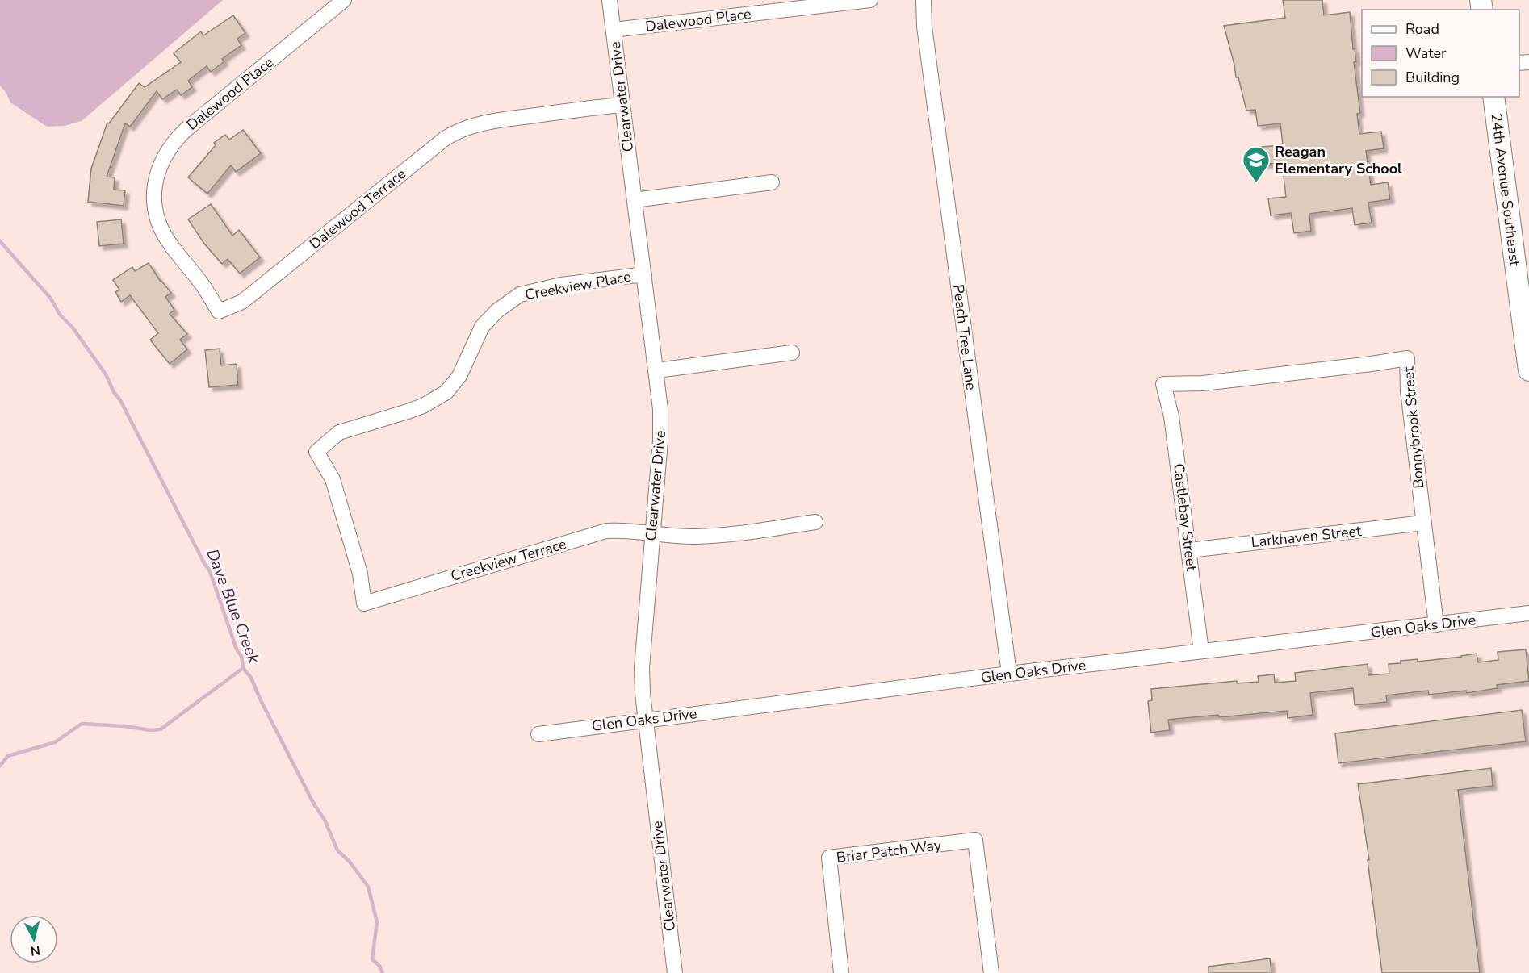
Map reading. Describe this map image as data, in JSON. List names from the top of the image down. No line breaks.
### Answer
{"streets":{"street":["Dalewood Place","Clearwater Drive","24th Avenue Southeast","Dalewood Terrace","Creekview Place","Peach Tree Lane","Bonnybrook Street","Castlebay Street","Larkhaven Street","Creekview Terrace","Glen Oaks Drive","Briar Patch Way"]},"crossings":[["Dalewood Place","Clearwater Drive"],["Dalewood Place","Dalewood Terrace"],["Clearwater Drive","Dalewood Terrace"],["Clearwater Drive","Creekview Place"],["Clearwater Drive","Creekview Terrace"],["Clearwater Drive","Glen Oaks Drive"],["Creekview Place","Creekview Terrace"],["Peach Tree Lane","Glen Oaks Drive"],["Bonnybrook Street","Castlebay Street"],["Bonnybrook Street","Larkhaven Street"],["Bonnybrook Street","Glen Oaks Drive"],["Castlebay Street","Larkhaven Street"],["Castlebay Street","Glen Oaks Drive"]],"water":["Dave Blue Creek"],"places":{"school or university":["Reagan Elementary School"]},"legend":["Road","Water","Building"],"north":"bottom"}
